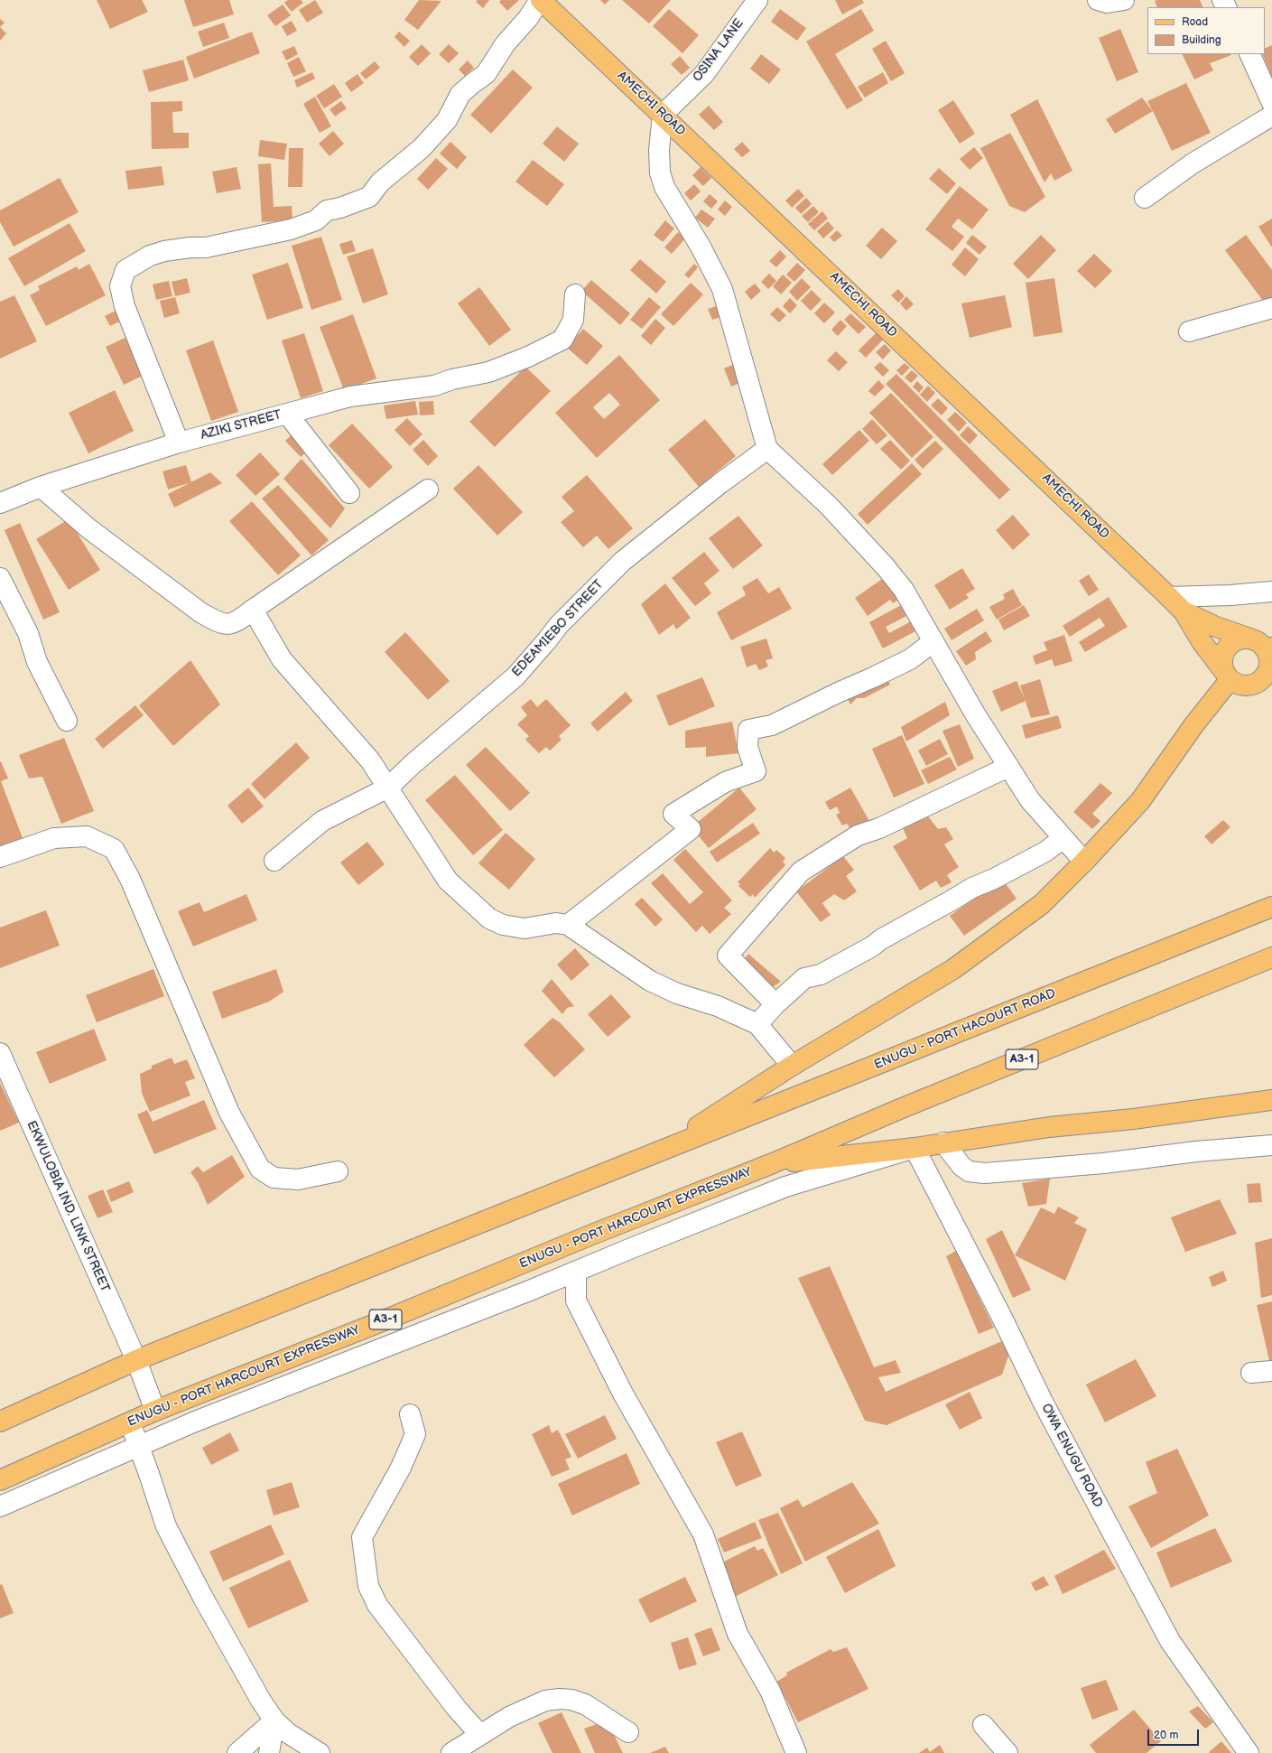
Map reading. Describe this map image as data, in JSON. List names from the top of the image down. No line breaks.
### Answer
{"streets":{"main road":["AMECHI ROAD","ENUGU - PORT HACOURT ROAD","A3-1","ENUGU - PORT HARCOURT EXPRESSWAY"],"street":["OSINA LANE","AZIKI STREET","EDEAMIEBO STREET","EKWULOBIA IND. LINK STREET","OWA ENUGU ROAD"]},"crossings":[["OSINA LANE","AMECHI ROAD"],["EKWULOBIA IND. LINK STREET","ENUGU - PORT HARCOURT EXPRESSWAY"]],"legend":["Road","Building"],"scale_bar":"20 m"}
